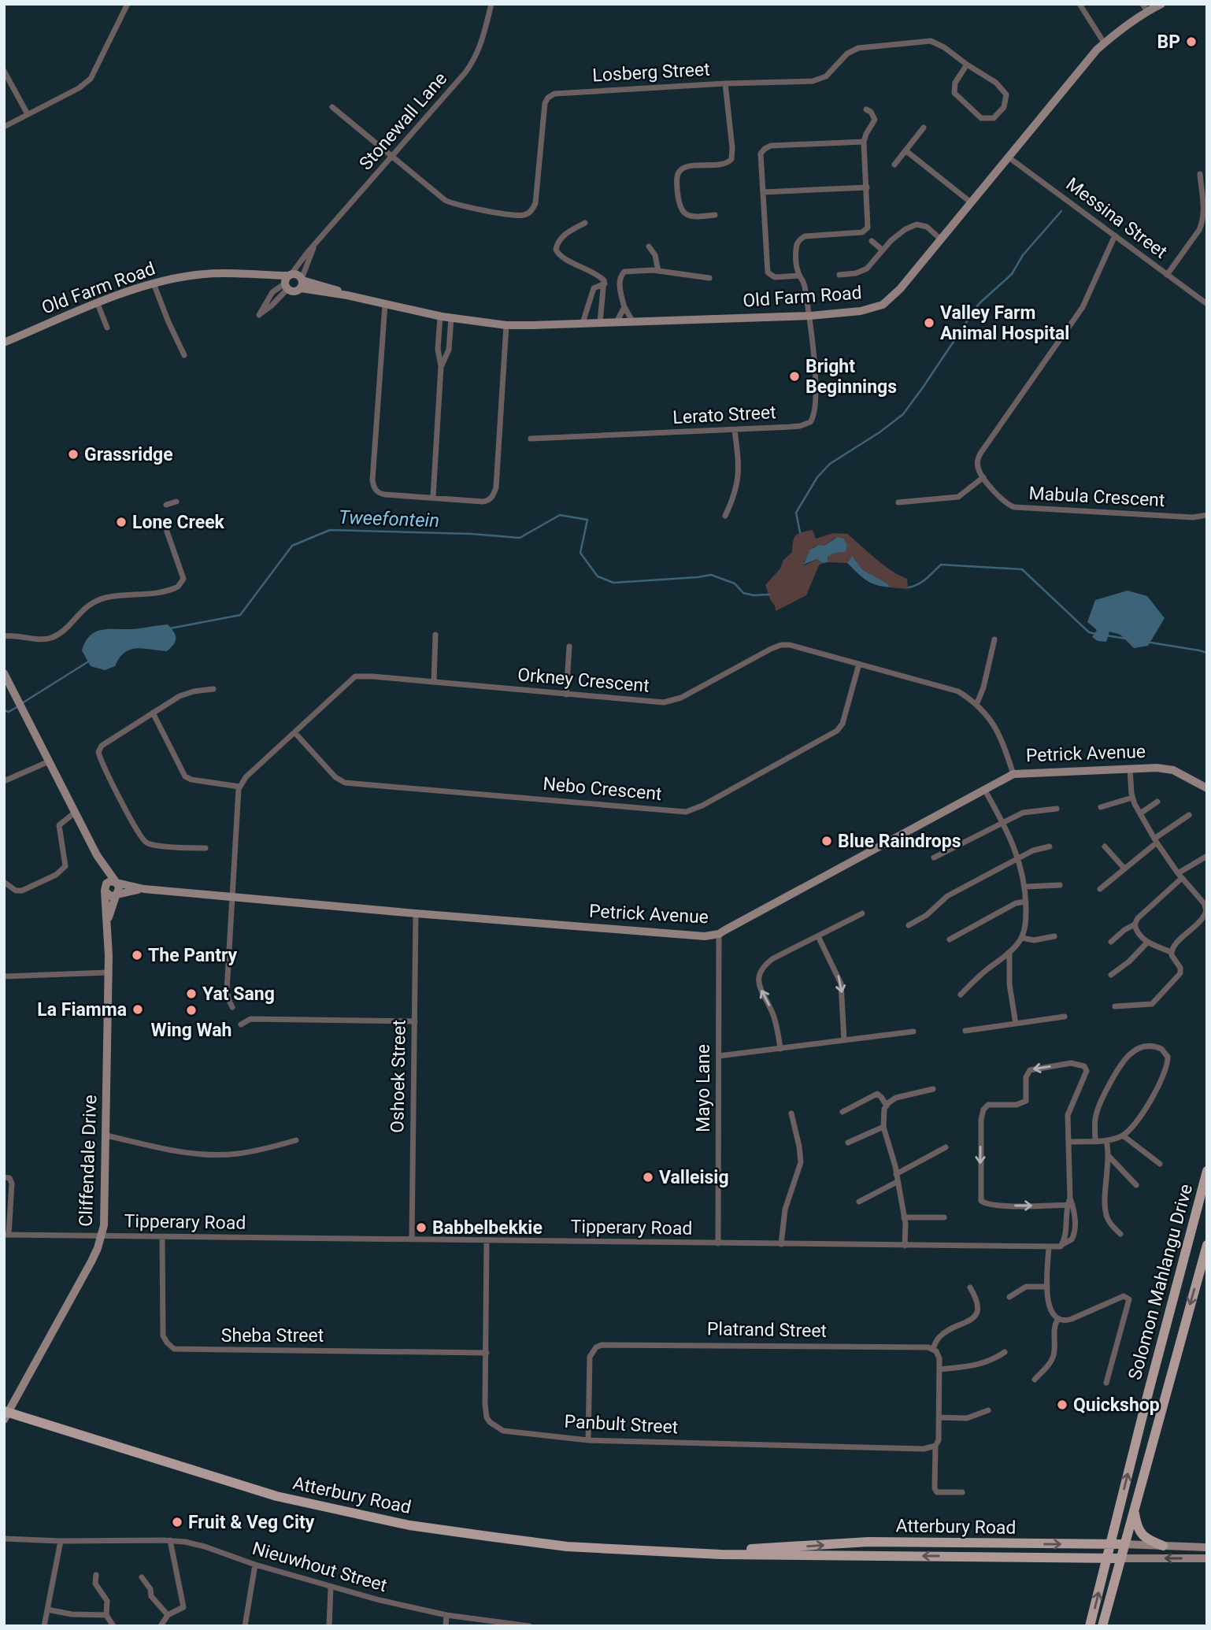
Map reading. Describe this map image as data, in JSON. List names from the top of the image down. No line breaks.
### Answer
{"streets":{"main road":["Solomon Mahlangu Drive","Atterbury Road"],"street":["Losberg Street","Stonewall Lane","Messina Street","Old Farm Road","Lerato Street","Mabula Crescent","Orkney Crescent","Petrick Avenue","Nebo Crescent","Oshoek Street","Mayo Lane","Cliffendale Drive","Tipperary Road","Platrand Street","Sheba Street","Panbult Street","Nieuwhout Street"]},"crossings":[["Losberg Street","Stonewall Lane"],["Stonewall Lane","Old Farm Road"],["Messina Street","Old Farm Road"],["Old Farm Road","Lerato Street"],["Orkney Crescent","Petrick Avenue"],["Orkney Crescent","Nebo Crescent"],["Petrick Avenue","Oshoek Street"],["Petrick Avenue","Mayo Lane"],["Petrick Avenue","Cliffendale Drive"],["Oshoek Street","Tipperary Road"],["Mayo Lane","Tipperary Road"],["Cliffendale Drive","Tipperary Road"],["Cliffendale Drive","Atterbury Road"],["Tipperary Road","Sheba Street"],["Tipperary Road","Panbult Street"],["Solomon Mahlangu Drive","Atterbury Road"],["Platrand Street","Panbult Street"],["Sheba Street","Panbult Street"]],"water":["Tweefontein"],"places":["BP","Valley Farm Animal Hospital","Bright Beginnings","Grassridge","Lone Creek","Blue Raindrops","The Pantry","Yat Sang","La Fiamma","Wing Wah","Valleisig","Babbelbekkie","Quickshop","Fruit & Veg City"]}
